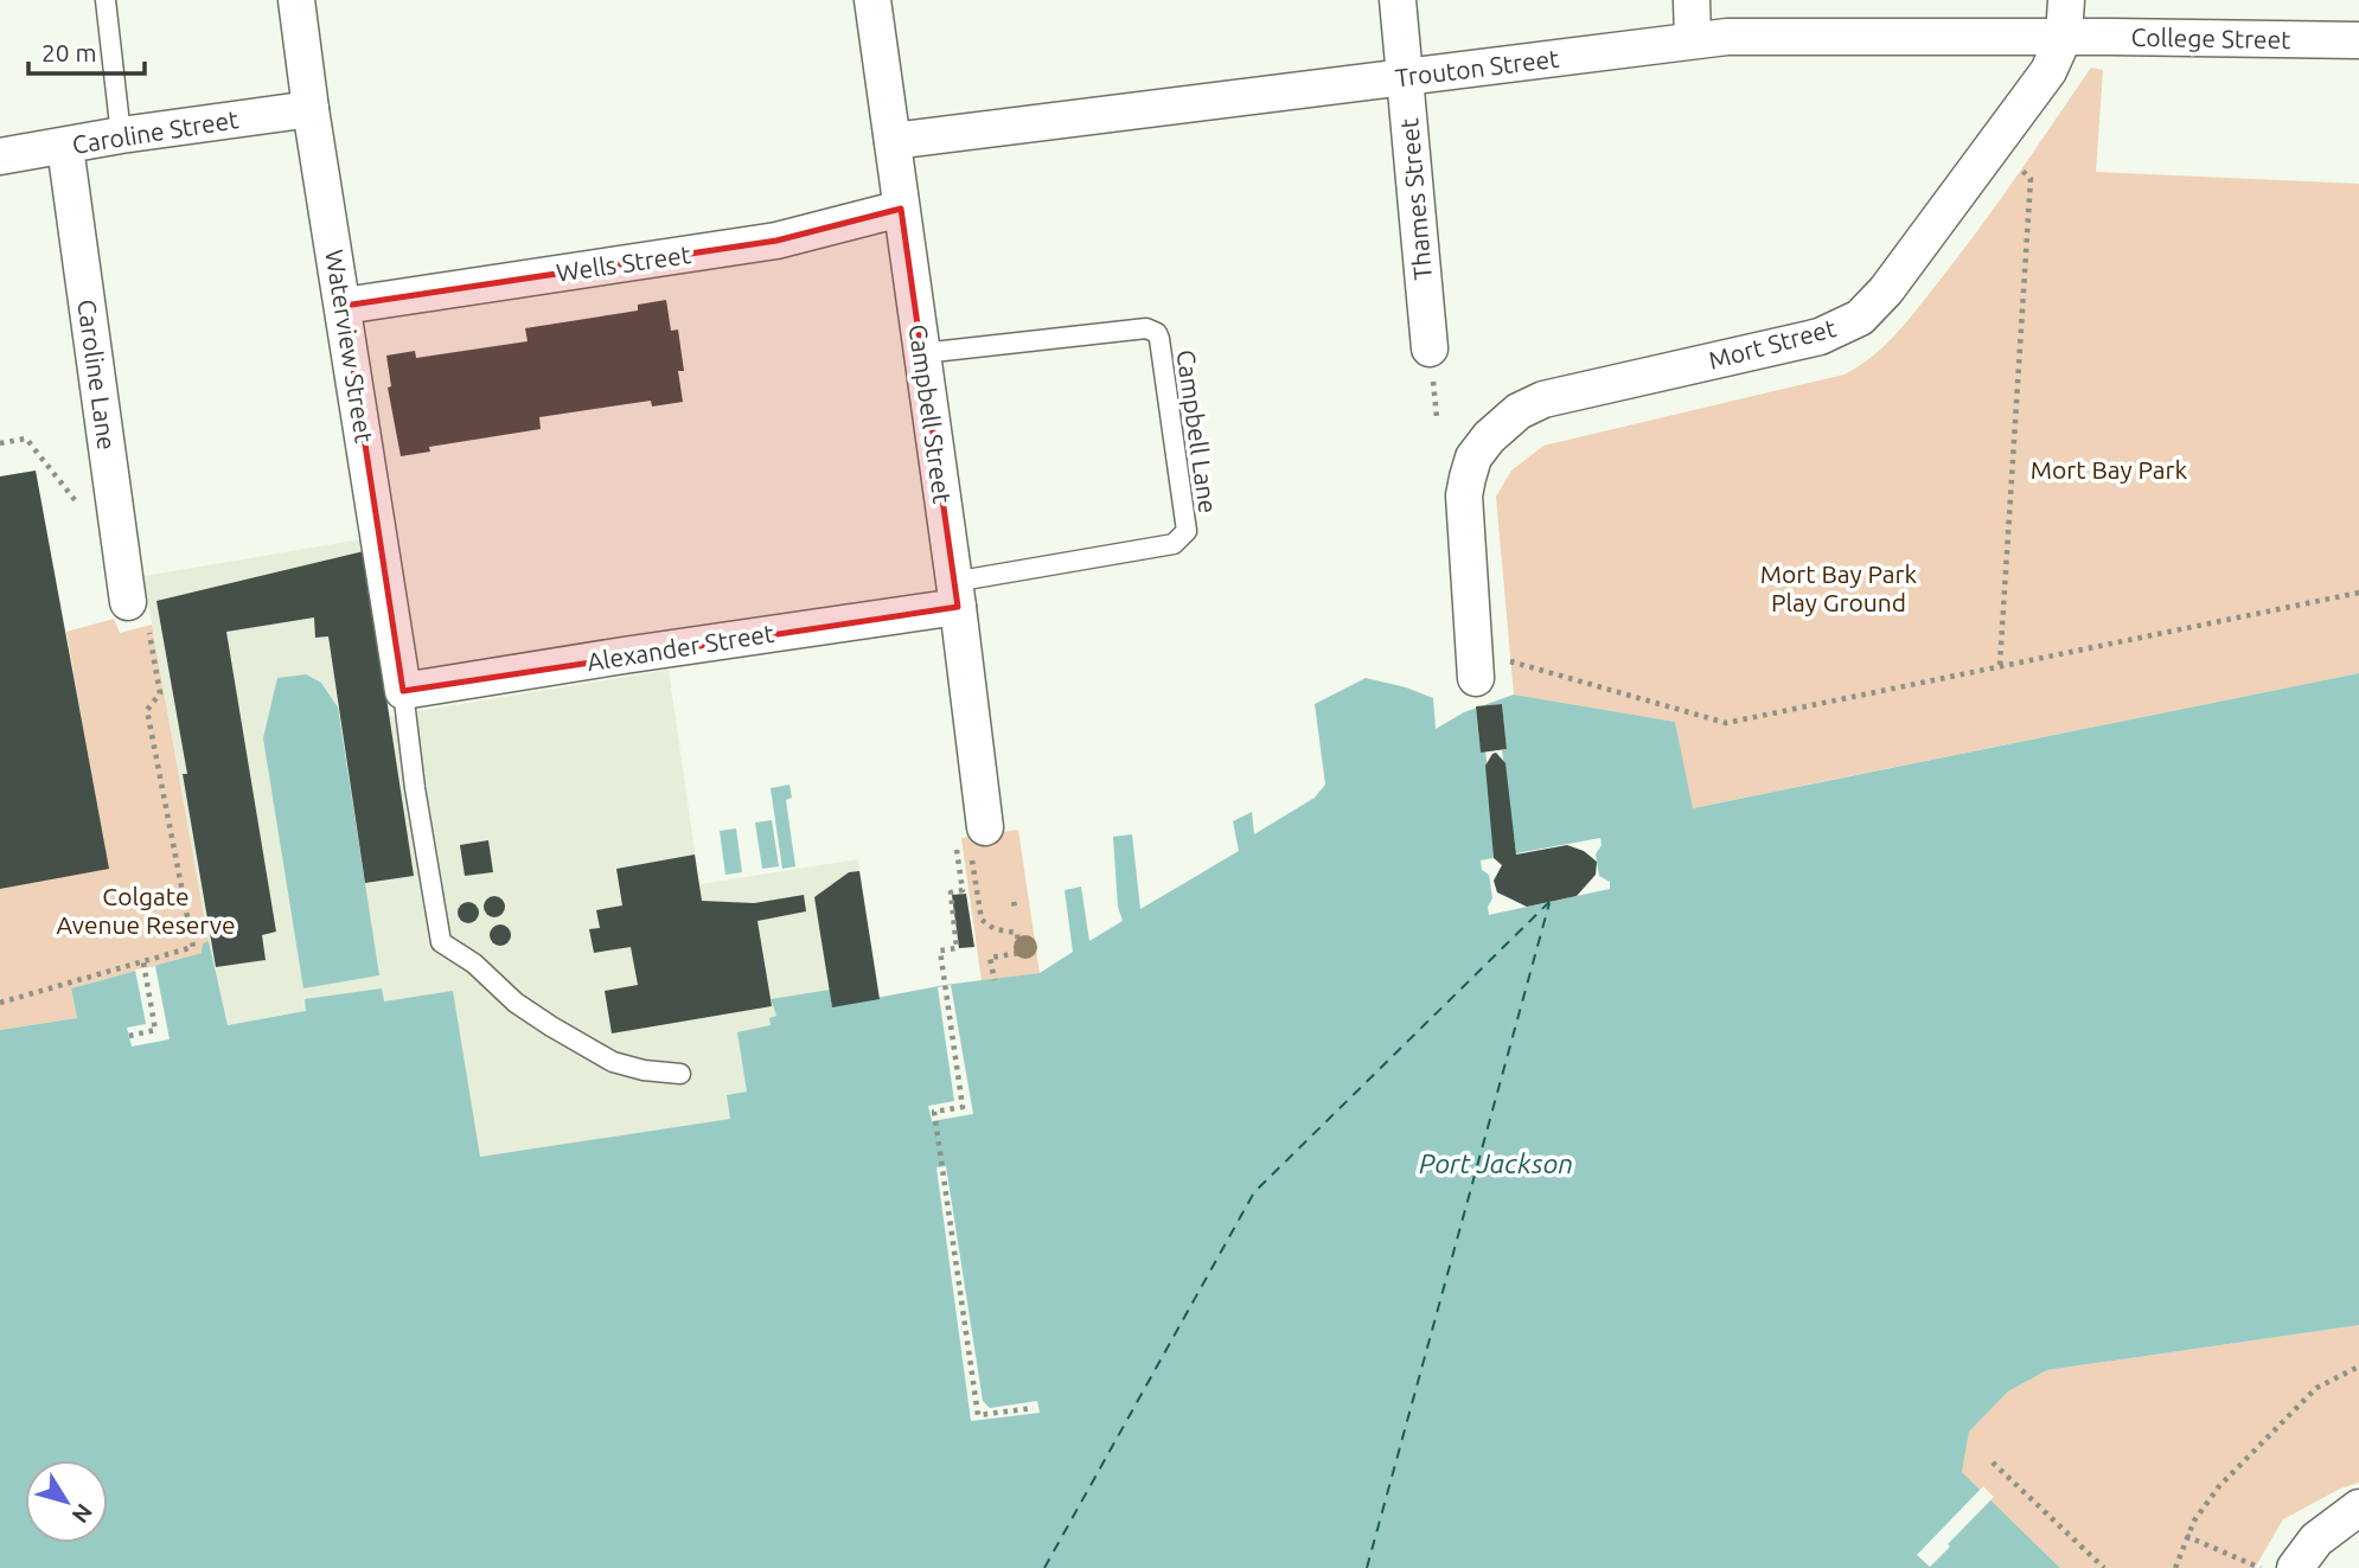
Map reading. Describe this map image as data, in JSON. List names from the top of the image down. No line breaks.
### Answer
{"streets":{"street":["College Street","Trouton Street","Caroline Street","Thames Street","Wells Street","Mort Street","Waterview Street","Caroline Lane","Campbell Street","Alexander Street"],"lane":["Campbell Lane"]},"crossings":[["College Street","Trouton Street"],["College Street","Mort Street"],["Trouton Street","Thames Street"],["Trouton Street","Mort Street"],["Trouton Street","Campbell Street"],["Caroline Street","Waterview Street"],["Caroline Street","Caroline Lane"],["Wells Street","Waterview Street"],["Wells Street","Campbell Street"],["Waterview Street","Alexander Street"],["Campbell Street","Campbell Lane"],["Campbell Street","Alexander Street"],["Campbell Lane","Alexander Street"]],"water":["Port Jackson"],"parks":["Mort Bay Park","Mort Bay Park Play Ground","Colgate Avenue Reserve"],"scale_bar":"20 m","north":"bottom right"}
